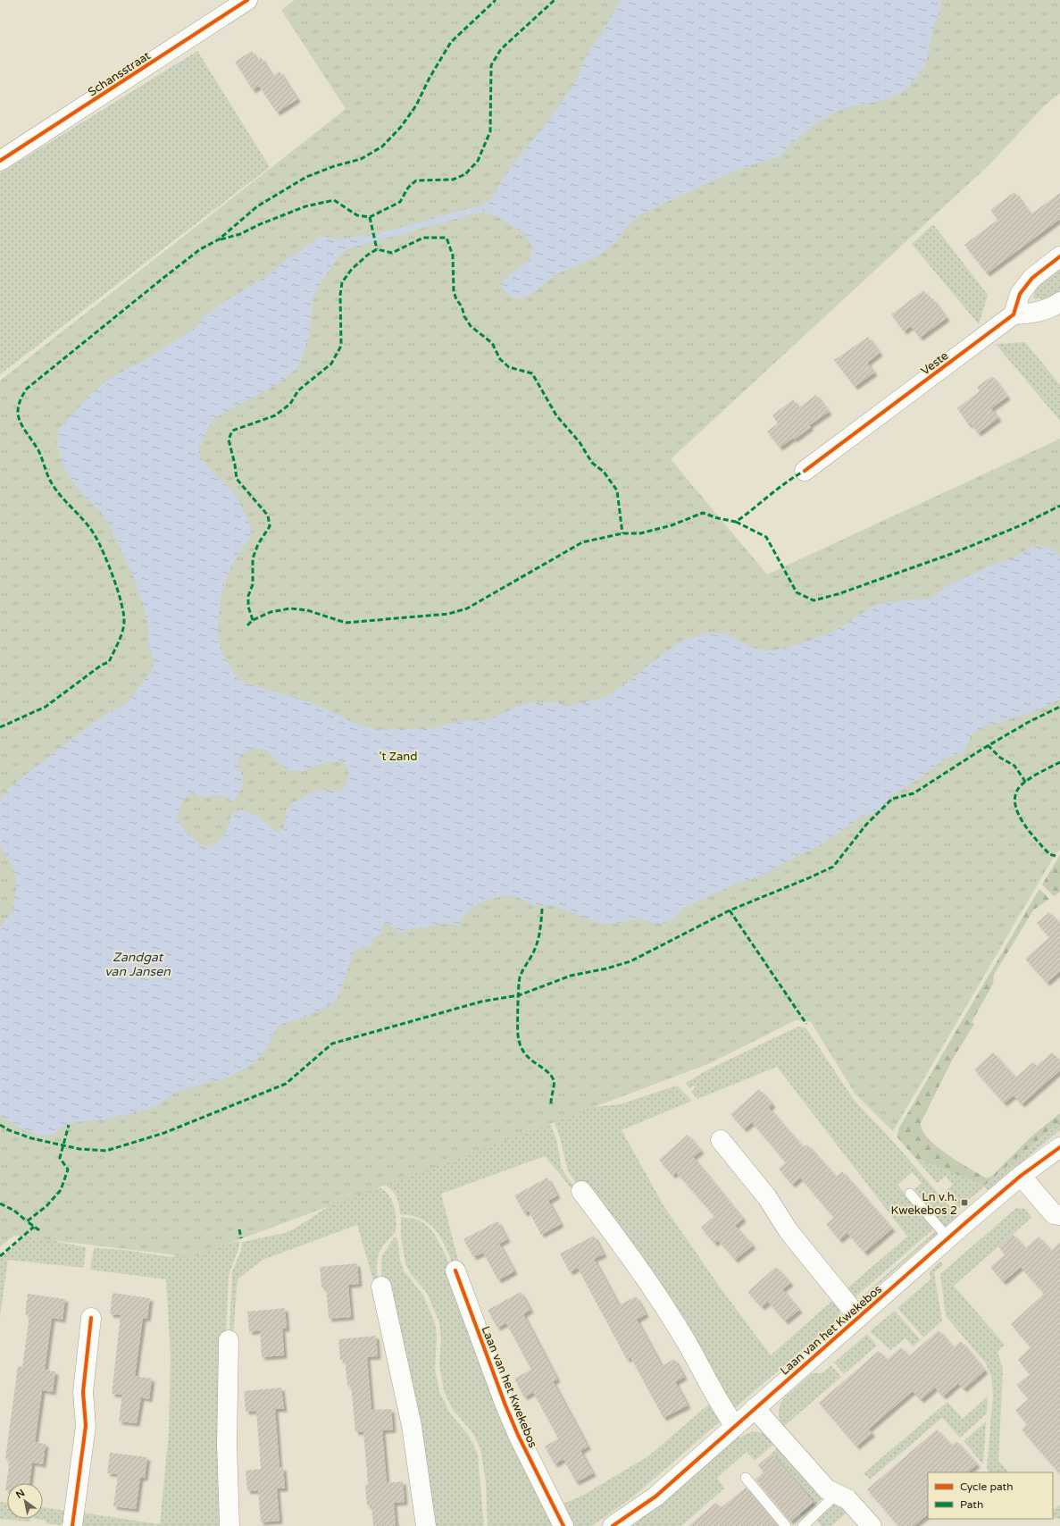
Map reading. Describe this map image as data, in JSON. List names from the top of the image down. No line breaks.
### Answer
{"streets":{"street":["Schansstraat","Veste","Laan van het Kwekebos"]},"water":["Zandgat van Jansen"],"parks":["'t Zand"],"places":{"transit":["Ln v.h. Kwekebos 2"]},"legend":["Cycle path","Path"],"north":"top left"}
